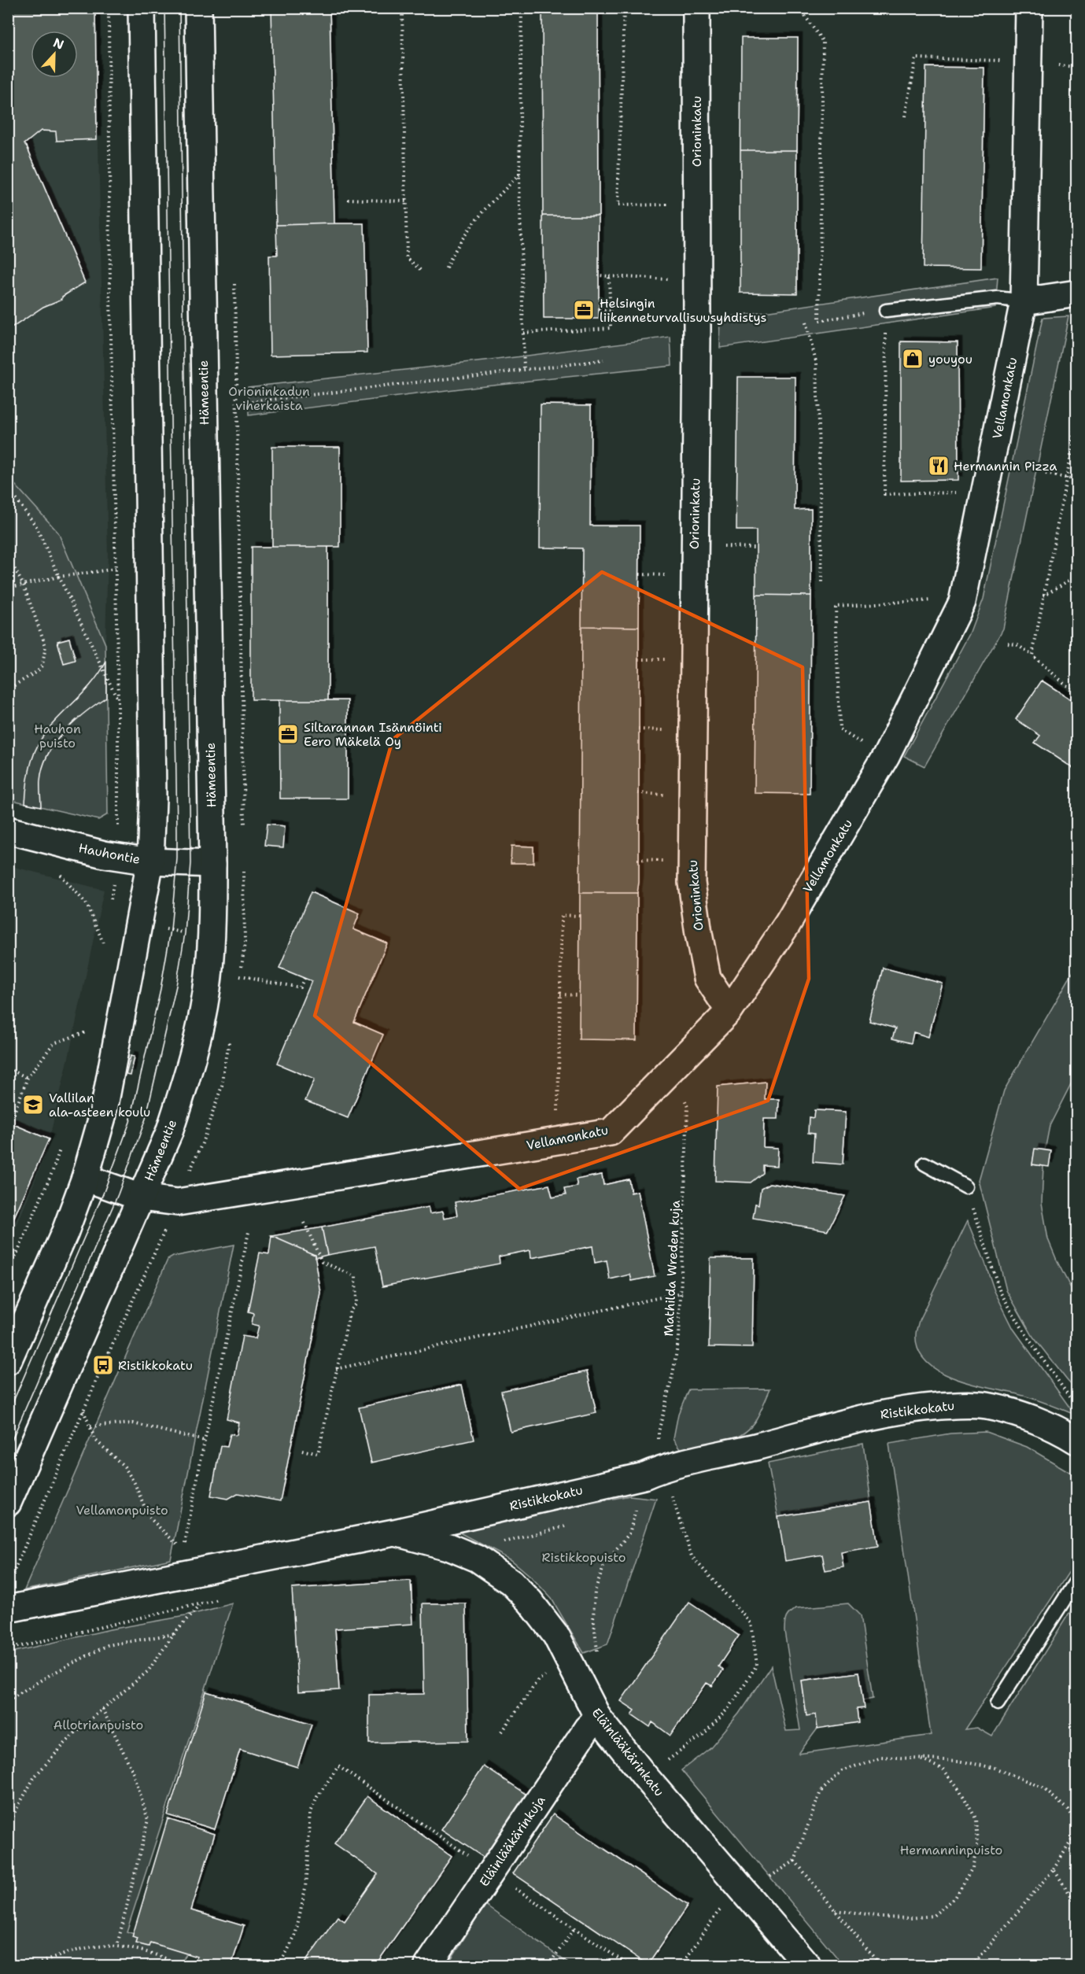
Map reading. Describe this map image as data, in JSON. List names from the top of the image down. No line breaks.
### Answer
{"streets":{"street":["Orioninkatu","Hämeentie","Vellamonkatu","Hauhontie","Ristikkokatu","Eläinlääkärinkatu","Eläinlääkärinkuja"],"path":["Mathilda Wreden kuja"]},"crossings":[["Orioninkatu","Vellamonkatu"],["Hämeentie","Vellamonkatu"],["Hämeentie","Hauhontie"],["Vellamonkatu","Mathilda Wreden kuja"],["Mathilda Wreden kuja","Ristikkokatu"],["Ristikkokatu","Eläinlääkärinkatu"],["Eläinlääkärinkatu","Eläinlääkärinkuja"]],"parks":["Orioninkadun viherkaista","Hauhon puisto","Vellamonpuisto","Ristikkopuisto","Allotrianpuisto","Hermanninpuisto"],"places":{"office":["Helsingin liikenneturvallisuusyhdistys","Siltarannan Isännöinti Eero Mäkelä Oy"],"shop":["youyou"],"restaurant":["Hermannin Pizza"],"school or university":["Vallilan ala-asteen koulu"],"bus stop":["Ristikkokatu"]},"north":"top"}
